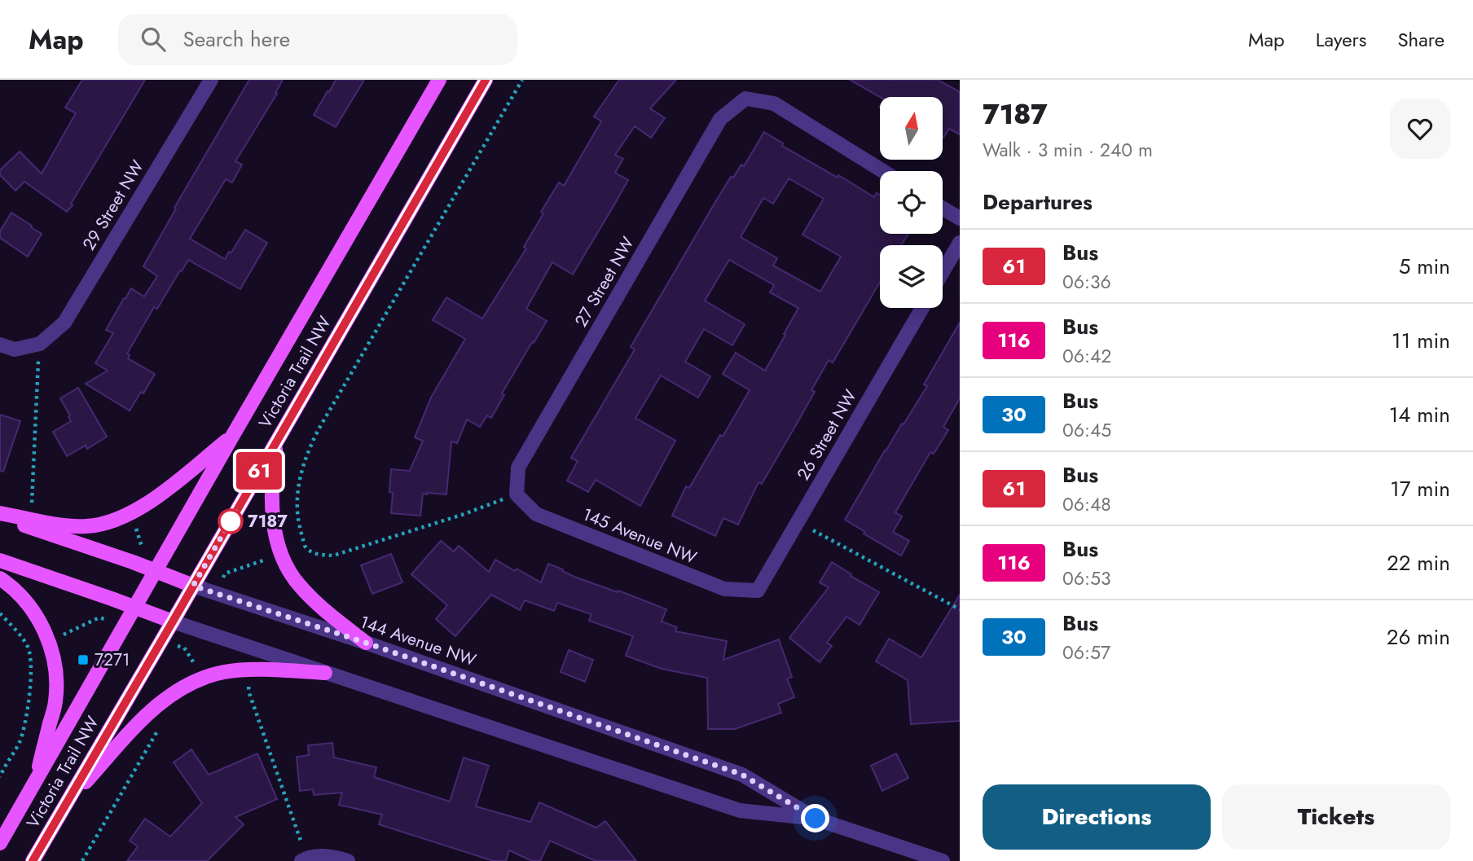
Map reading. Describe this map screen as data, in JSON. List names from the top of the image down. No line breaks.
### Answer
{"streets":{"main road":["Victoria Trail NW","144 Avenue NW"],"street":["29 Street NW","27 Street NW","26 Street NW","145 Avenue NW"]},"crossings":[["27 Street NW","145 Avenue NW"],["Victoria Trail NW","144 Avenue NW"],["26 Street NW","145 Avenue NW"]],"places":{"other":["7187"],"transit":["7271"]},"lines":["bus line 61"],"north":"top","page":{"header":"Map","search":"Search here","nav":["Map","Layers","Share"],"on_map":"61","heading":[["7187","Walk · 3 min · 240 m"],"Departures"],"list":[{"mark":"61","name":"Bus","note":"06:36","value":"5 min"},{"mark":"116","name":"Bus","note":"06:42","value":"11 min"},{"mark":"30","name":"Bus","note":"06:45","value":"14 min"},{"mark":"61","name":"Bus","note":"06:48","value":"17 min"},{"mark":"116","name":"Bus","note":"06:53","value":"22 min"},{"mark":"30","name":"Bus","note":"06:57","value":"26 min"}],"buttons":["Directions","Tickets"]}}
